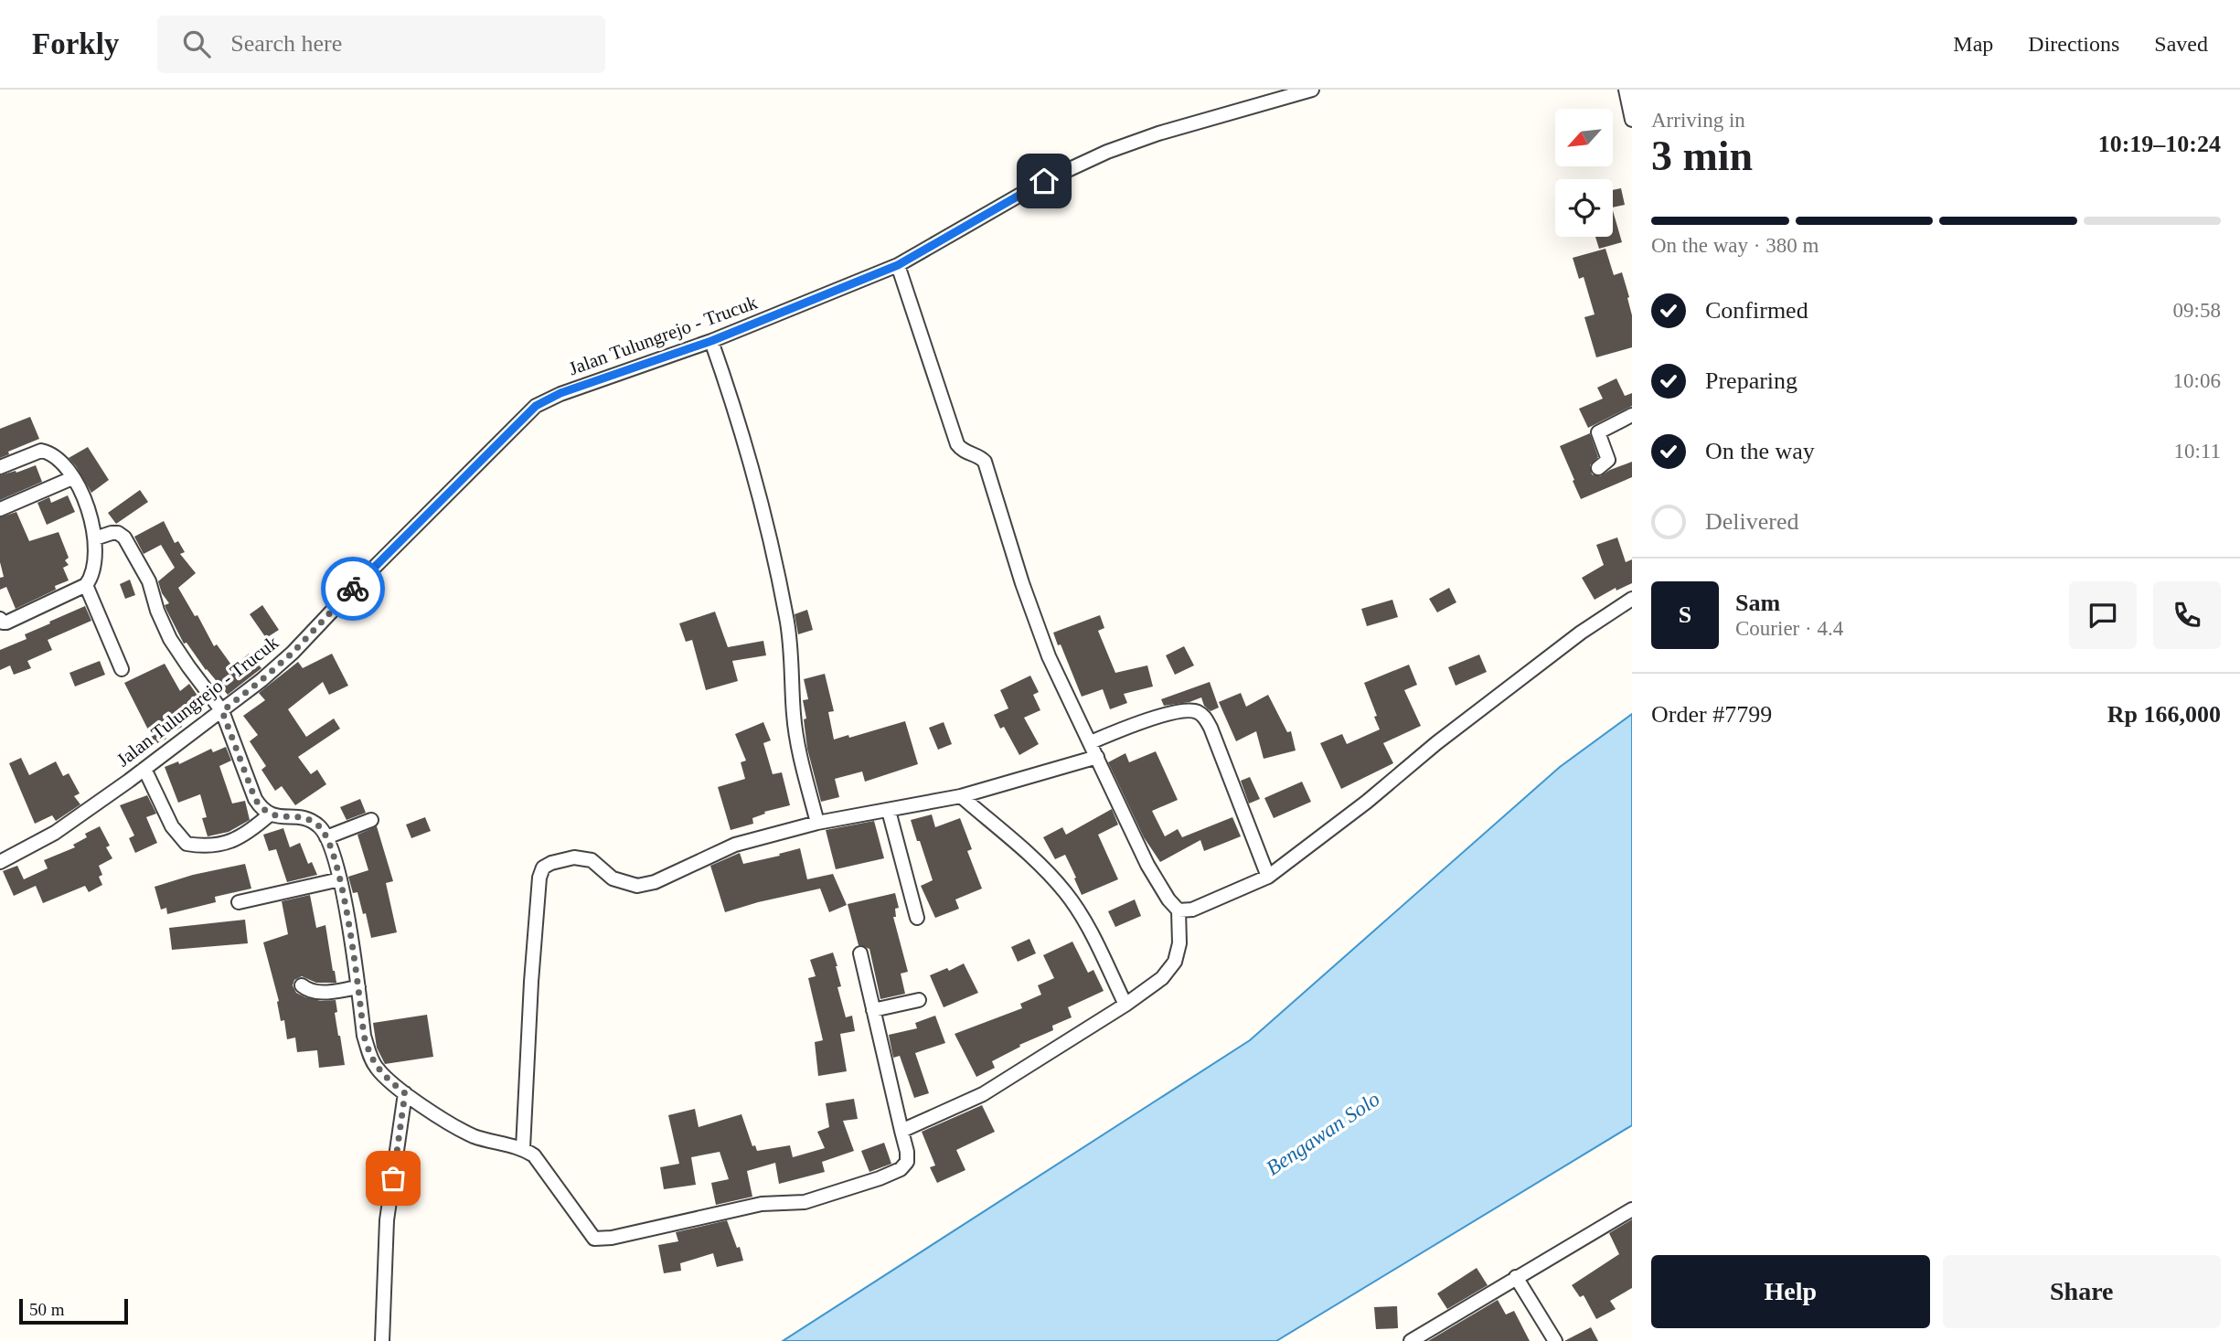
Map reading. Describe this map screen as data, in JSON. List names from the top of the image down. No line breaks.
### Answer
{"streets":{"street":["Jalan Tulungrejo - Trucuk"]},"water":["Bengawan Solo"],"scale_bar":"50 m","north":"bottom left","page":{"header":"Forkly","search":"Search here","nav":["Map","Directions","Saved"],"heading":["3 min","Arriving in","10:19–10:24"],"panel":["Sam","Courier · 4.4","Order #7799","Rp 166,000"],"bar":"On the way · 380 m","list":[["Confirmed","09:58"],["Preparing","10:06"],["On the way","10:11"],"Delivered"],"round":"S","buttons":["Help","Share"],"scale":"50 m"}}
